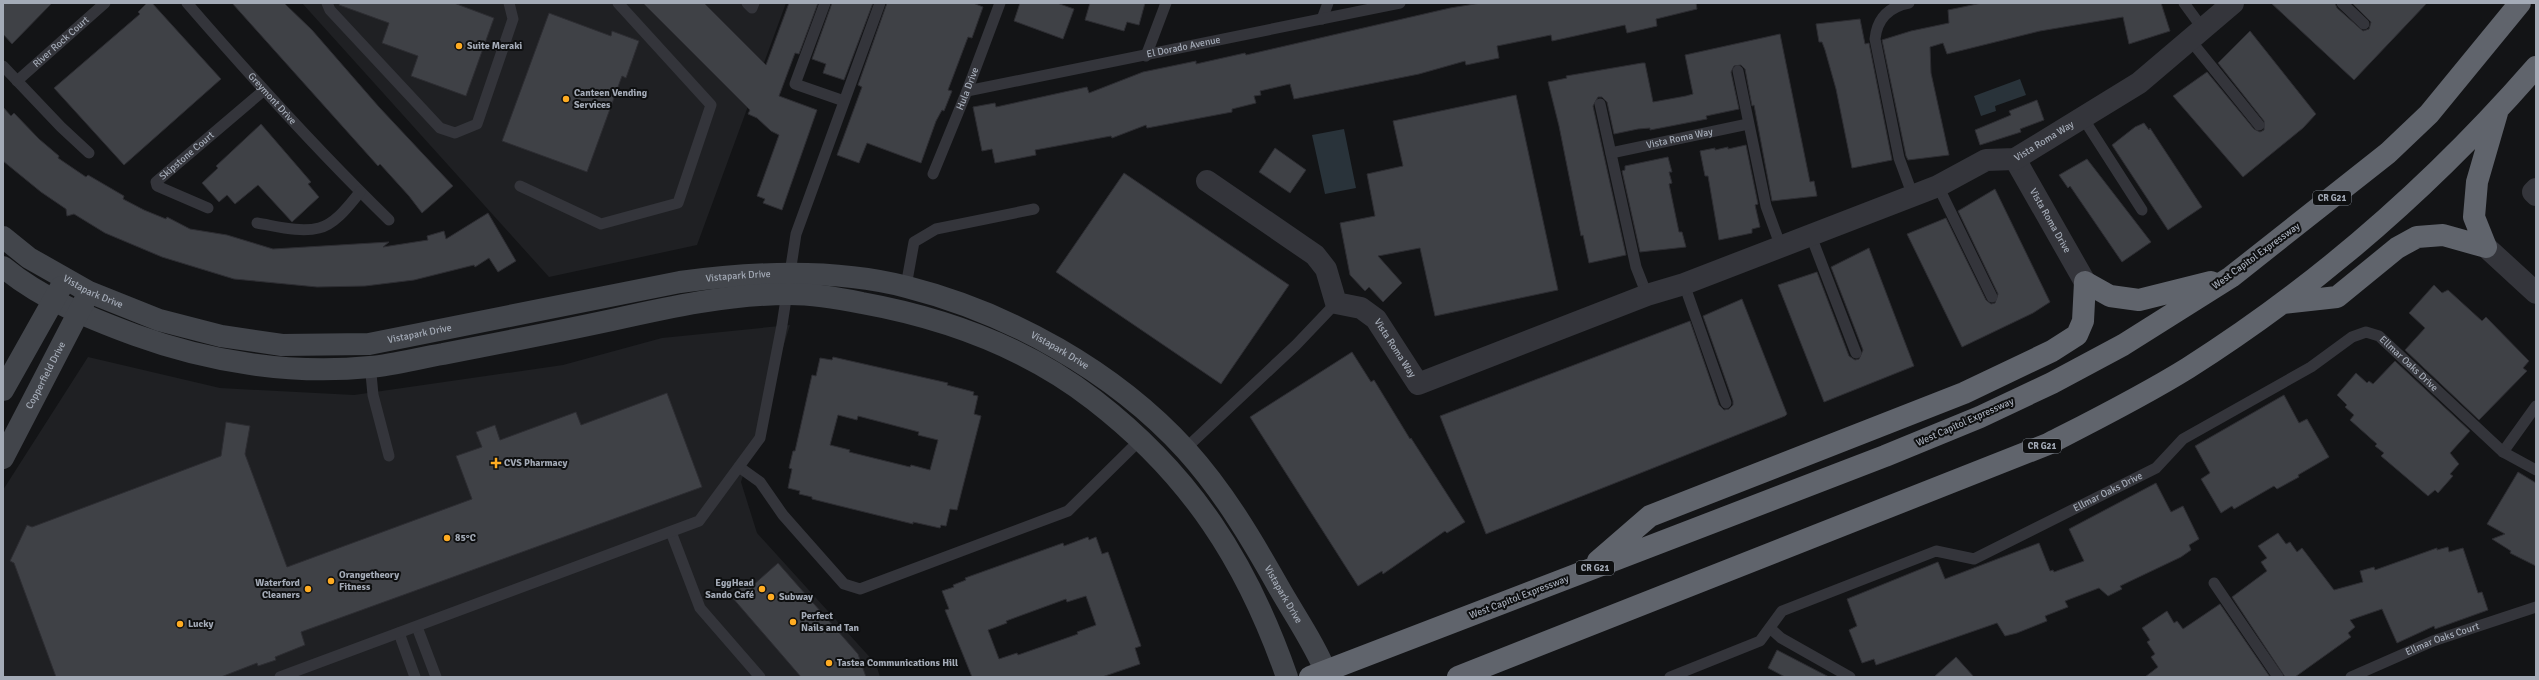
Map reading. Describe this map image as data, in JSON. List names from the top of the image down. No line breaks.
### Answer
{"streets":{"highway":["CR G21","West Capitol Expressway"],"street":["Vista Roma Way","Vista Roma Drive","Vistapark Drive","Copperfield Drive"],"lane":["River Rock Court","El Dorado Avenue","Hula Drive","Greymont Drive","Skipstone Court","Ellmar Oaks Drive","Ellmar Oaks Court"]},"crossings":[["El Dorado Avenue","Hula Drive"],["Greymont Drive","Skipstone Court"],["Vista Roma Way","Vista Roma Drive"],["West Capitol Expressway","Vistapark Drive"],["Vistapark Drive","Copperfield Drive"]],"places":{"other":["Suite Meraki","Canteen Vending Services","85°C","Orangetheory Fitness","Waterford Cleaners","EggHead Sando Café","Subway","Perfect Nails and Tan","Lucky","Tastea Communications Hill"],"health":["CVS Pharmacy"]}}
